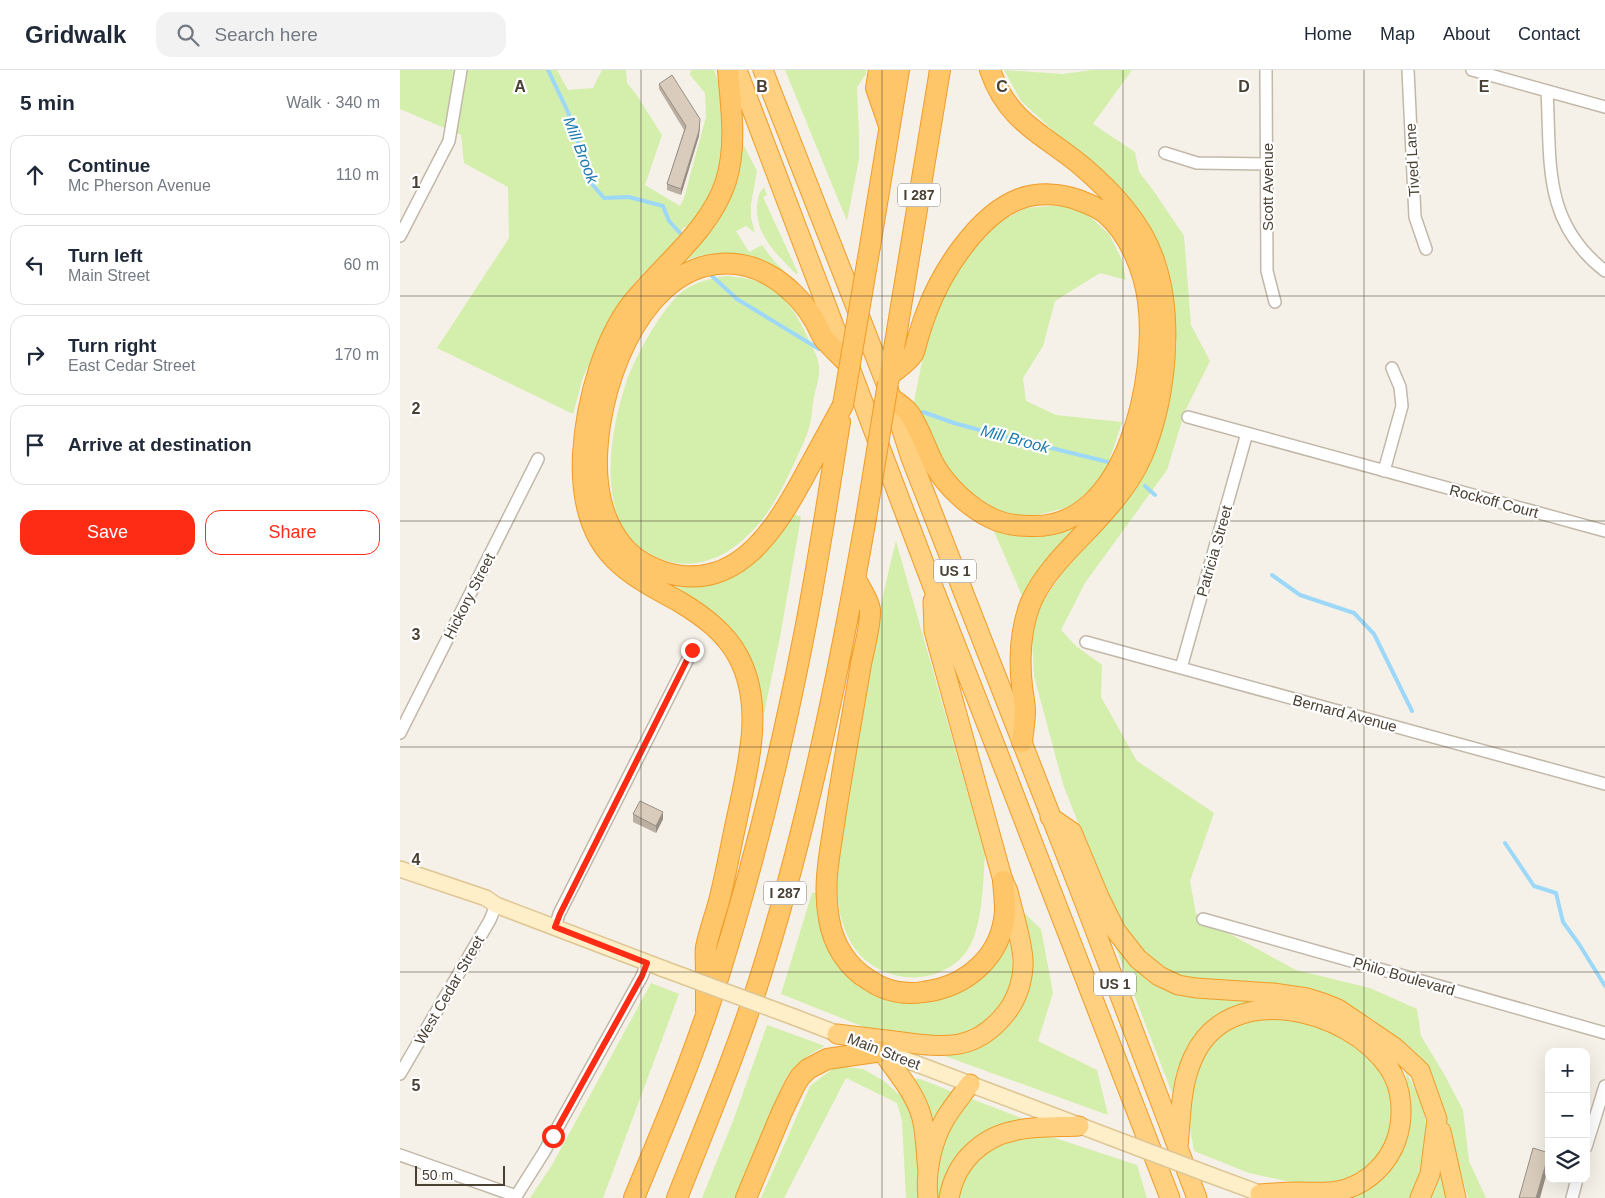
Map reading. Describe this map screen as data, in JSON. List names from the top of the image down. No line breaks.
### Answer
{"streets":{"highway":["I 287","US 1"],"main road":["Main Street"],"street":["Tived Lane","Scott Avenue","Rockoff Court","Patricia Street","Hickory Street","Bernard Avenue","Philo Boulevard","West Cedar Street"]},"crossings":[["I 287","US 1"],["Rockoff Court","Patricia Street"],["Patricia Street","Bernard Avenue"],["West Cedar Street","Main Street"]],"water":["Mill Brook"],"scale_bar":"50 m","page":{"header":"Gridwalk","search":"Search here","nav":["Home","Map","About","Contact"],"heading":["5 min","Walk · 340 m"],"list":[["Continue","Mc Pherson Avenue","110 m"],["Turn left","Main Street","60 m"],["Turn right","East Cedar Street","170 m"],"Arrive at destination"],"buttons":["Save","Share"],"map_buttons":["+","−"],"scale":"50 m"},"grid":{"columns":["A","B","C","D","E"],"rows":["1","2","3","4","5"]}}
